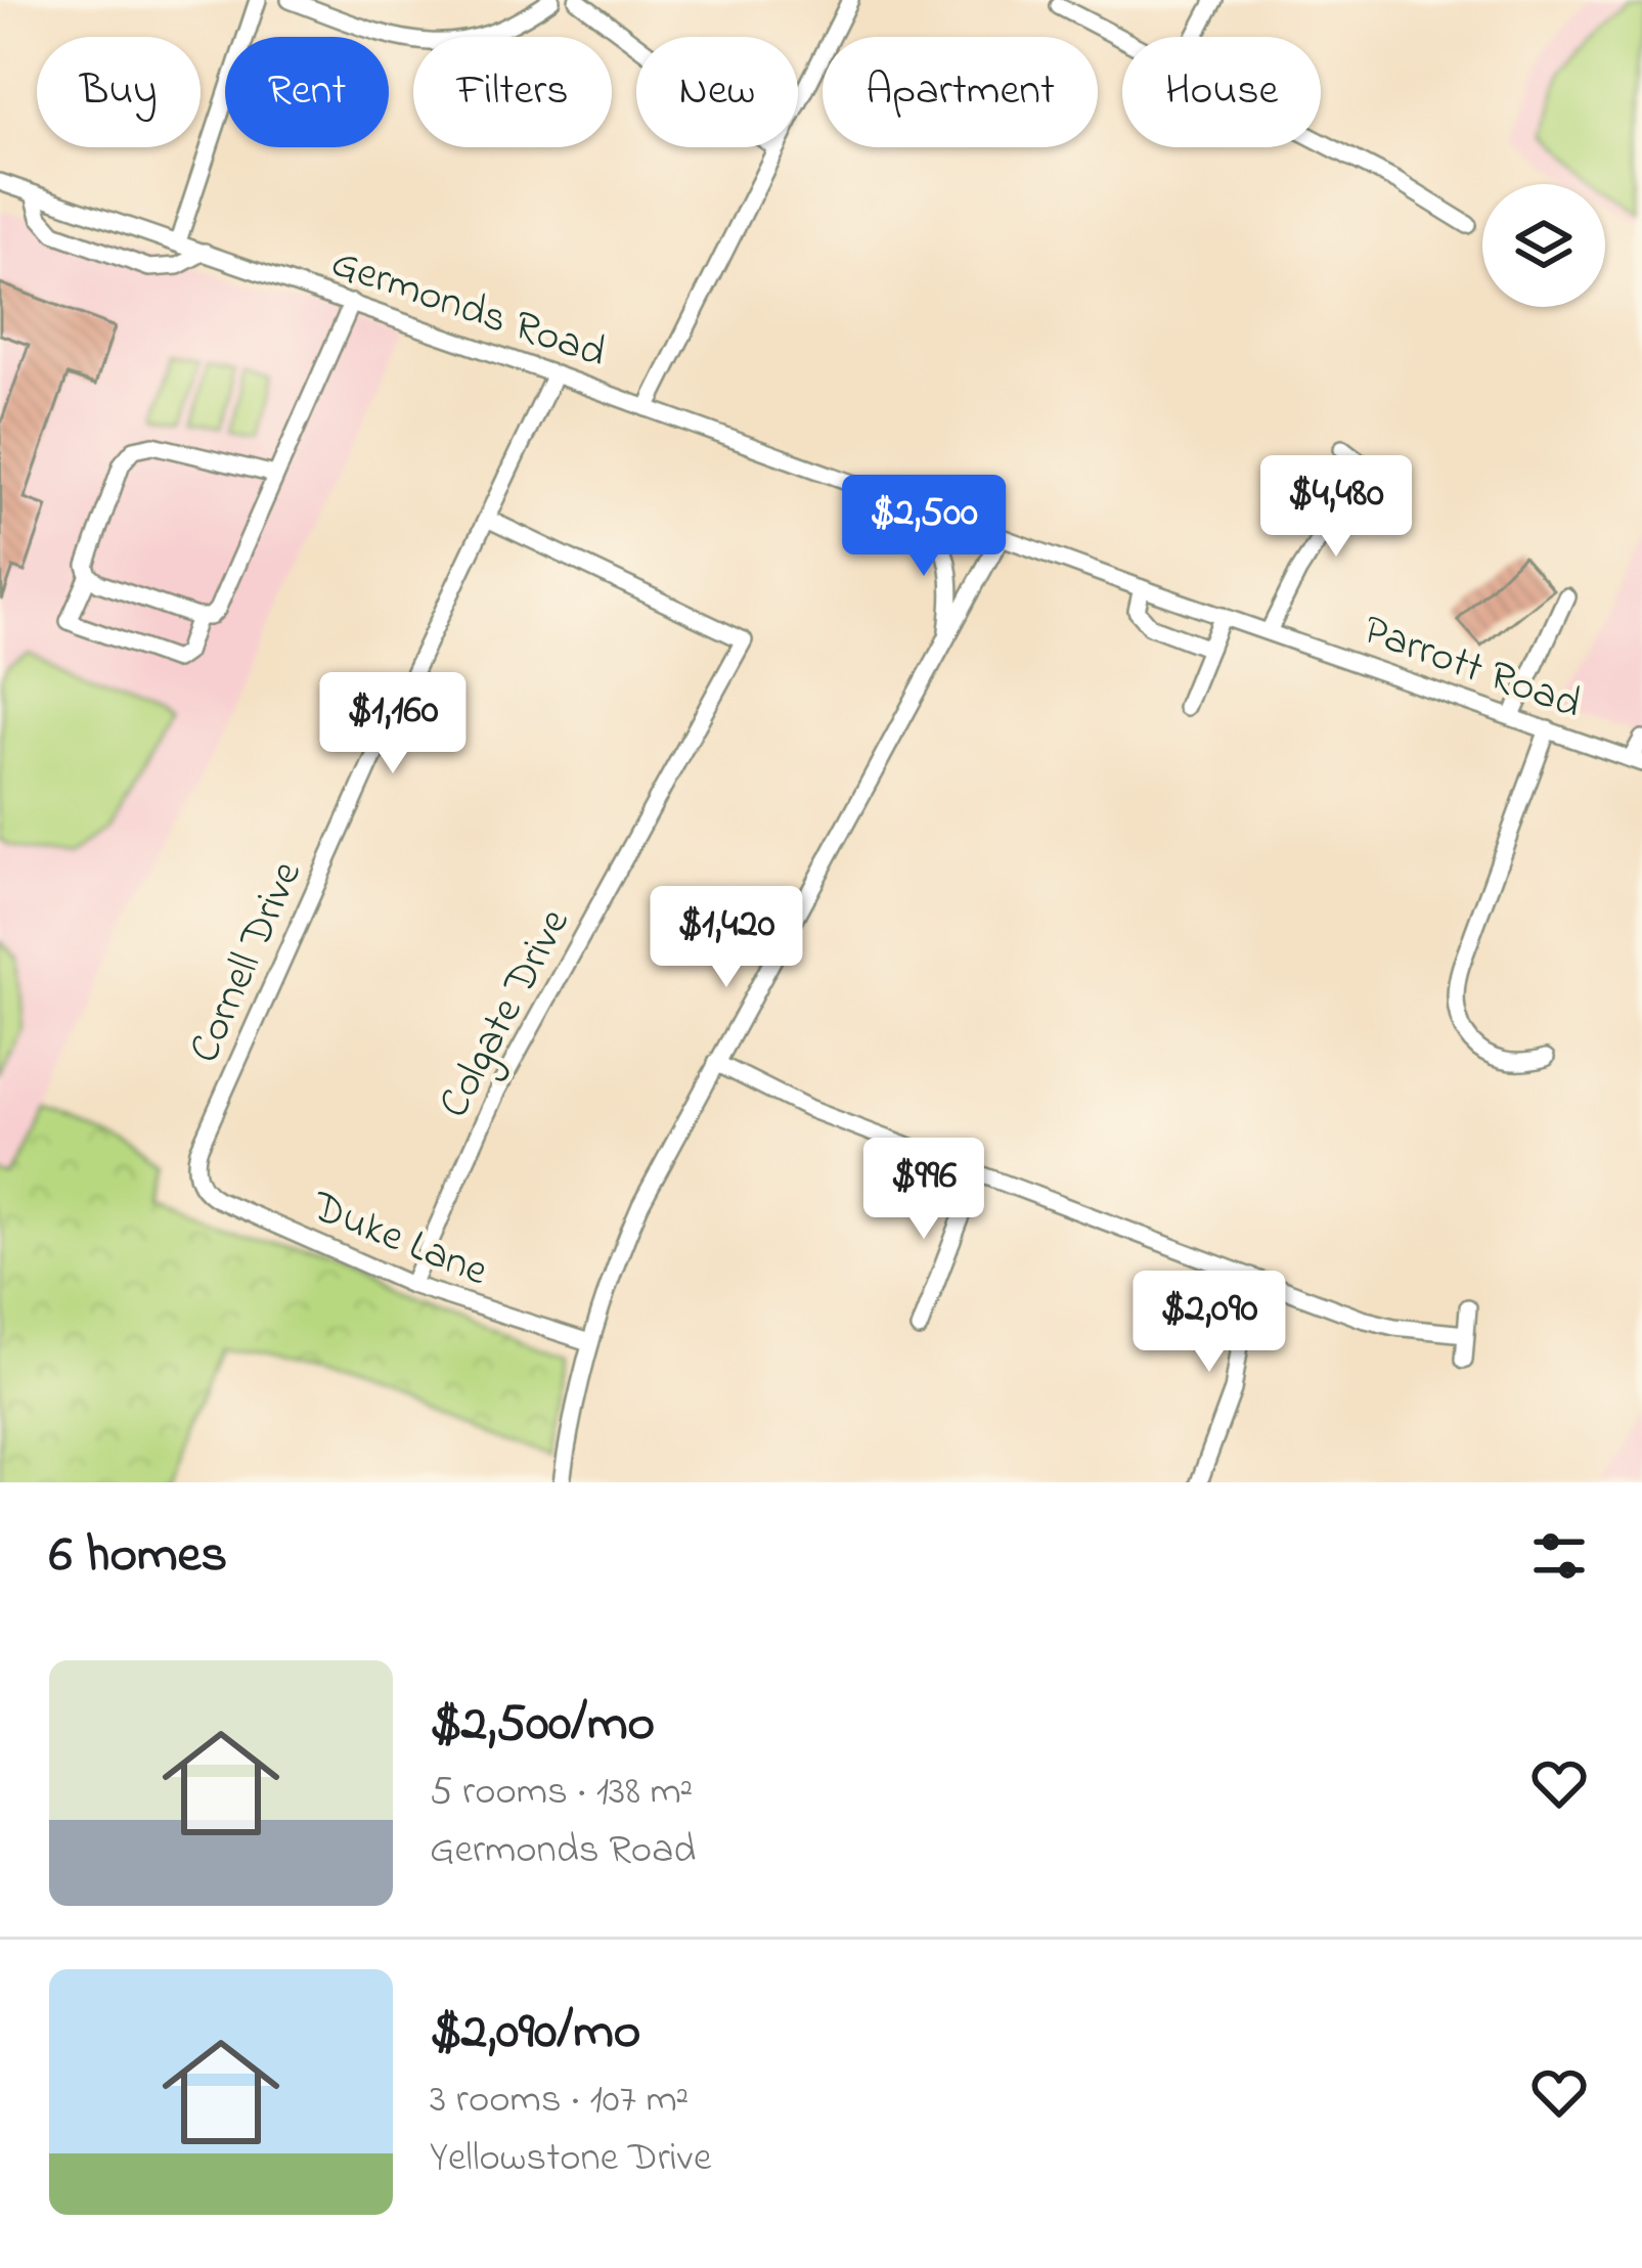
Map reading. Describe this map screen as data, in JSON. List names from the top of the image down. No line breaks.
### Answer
{"streets":{"street":["Germonds Road","Parrott Road","Cornell Drive","Colgate Drive","Duke Lane"]},"crossings":[["Germonds Road","Parrott Road"],["Germonds Road","Cornell Drive"],["Cornell Drive","Colgate Drive"],["Cornell Drive","Duke Lane"],["Colgate Drive","Duke Lane"]],"page":{"chip":["Buy","Rent","Filters","New","Apartment","House"],"price":["$4,480","$2,500","$1,160","$1,420","$996","$2,090"],"heading":"6 homes","list":[{"name":"$2,500/mo","note":"5 rooms · 138 m² · Germonds Road"},{"name":"$2,090/mo","note":"3 rooms · 107 m² · Yellowstone Drive"}]}}
